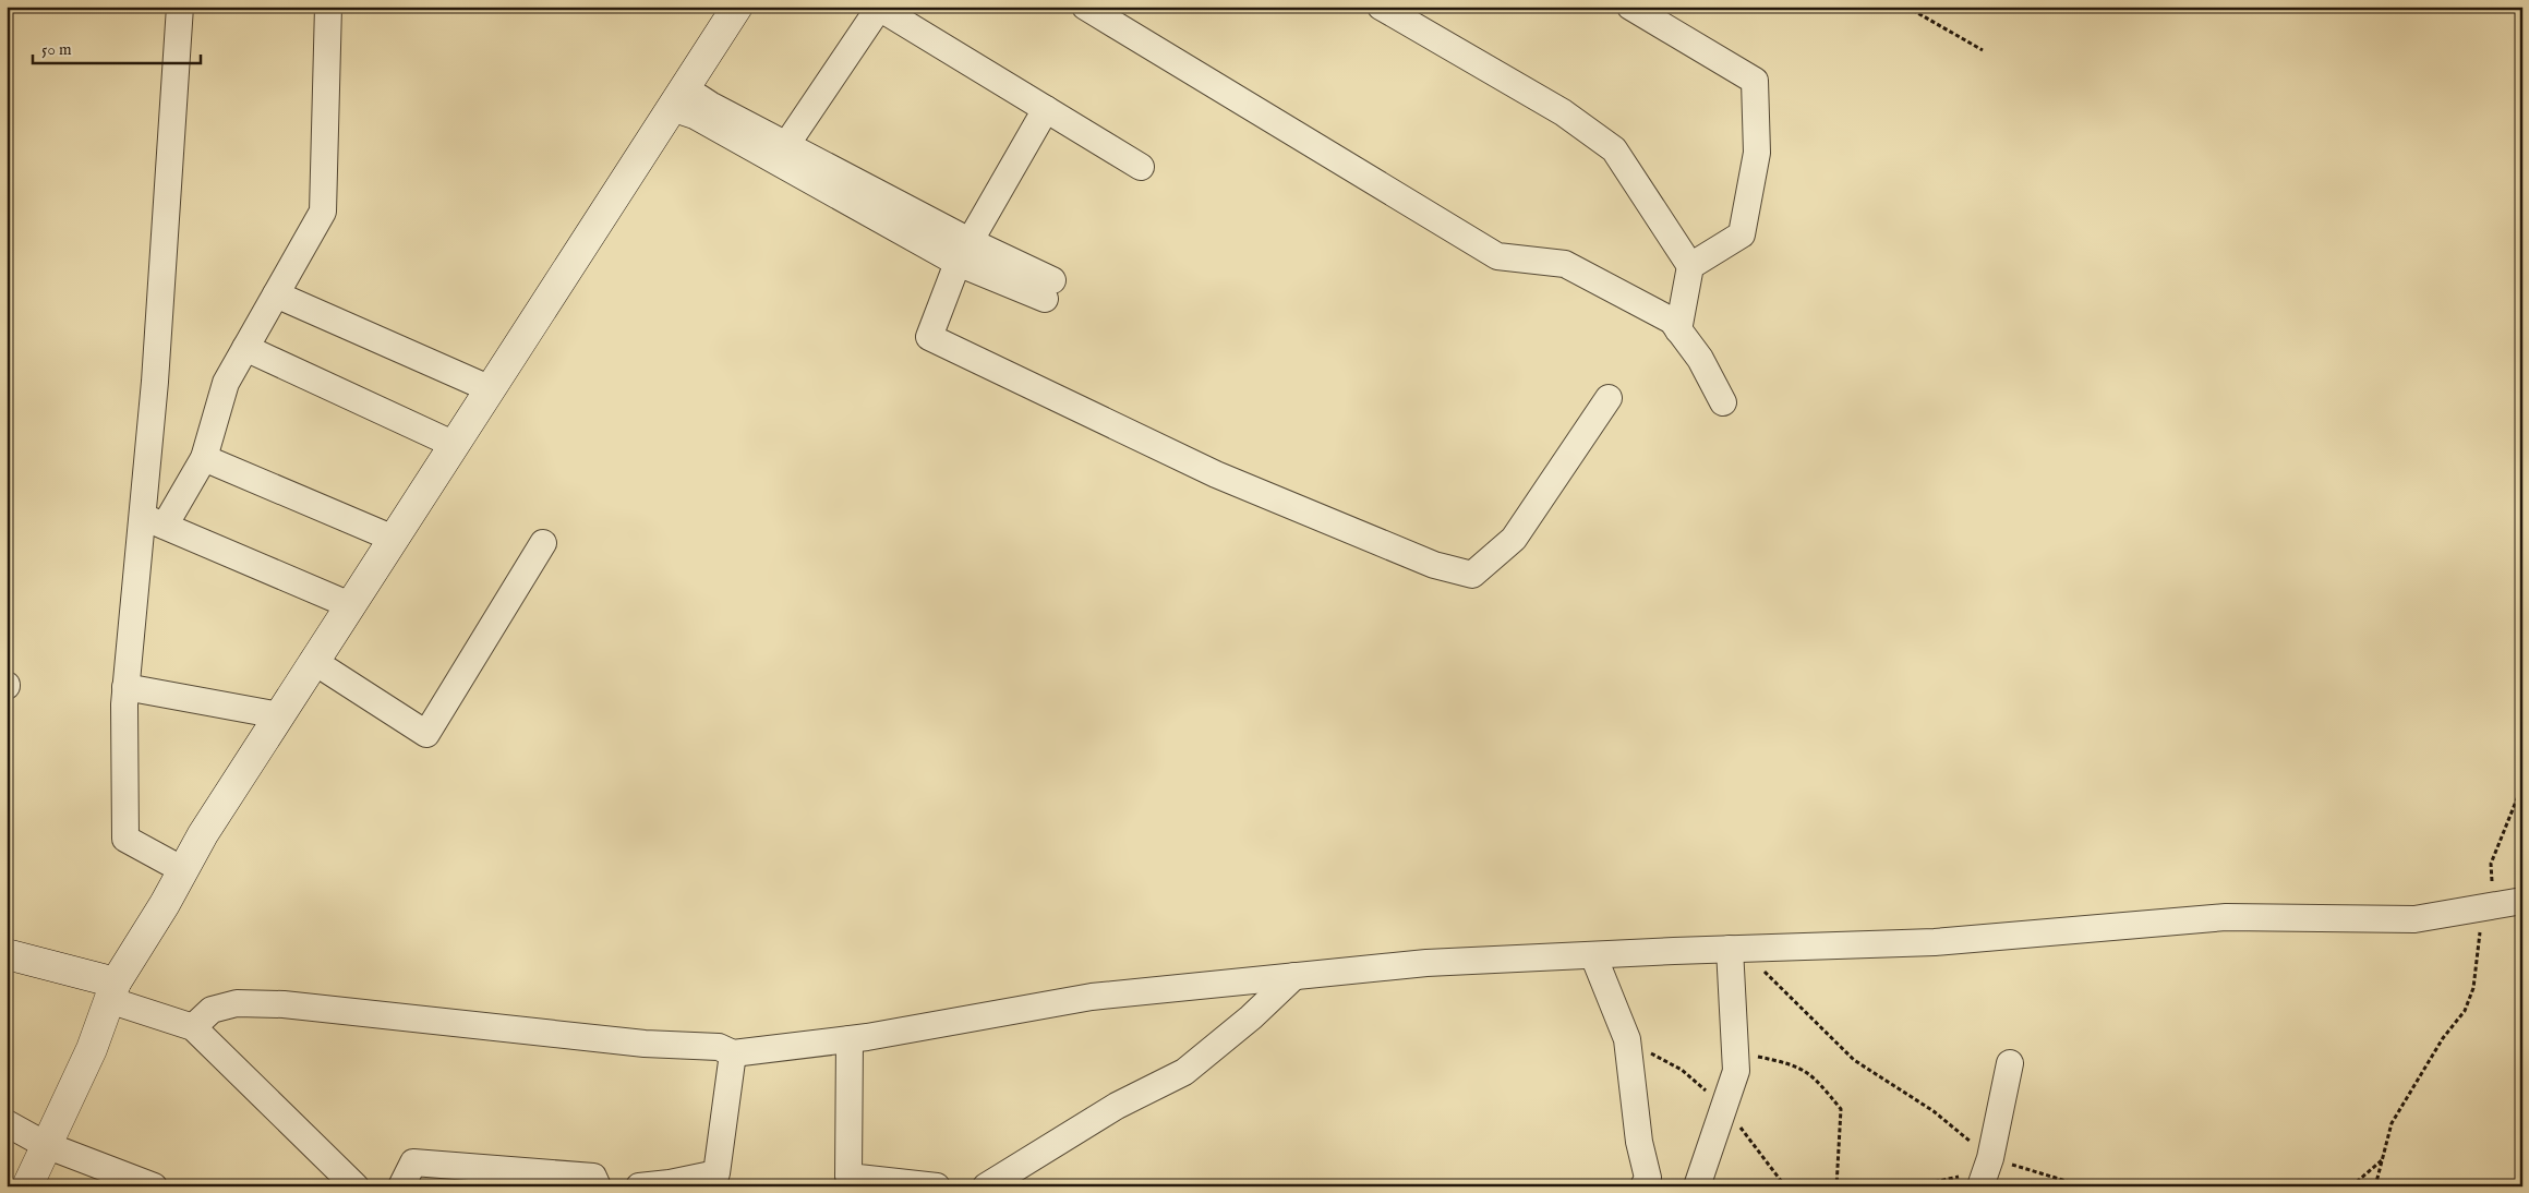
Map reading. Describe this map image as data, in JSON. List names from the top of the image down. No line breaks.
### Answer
{"scale_bar":"50 m"}
